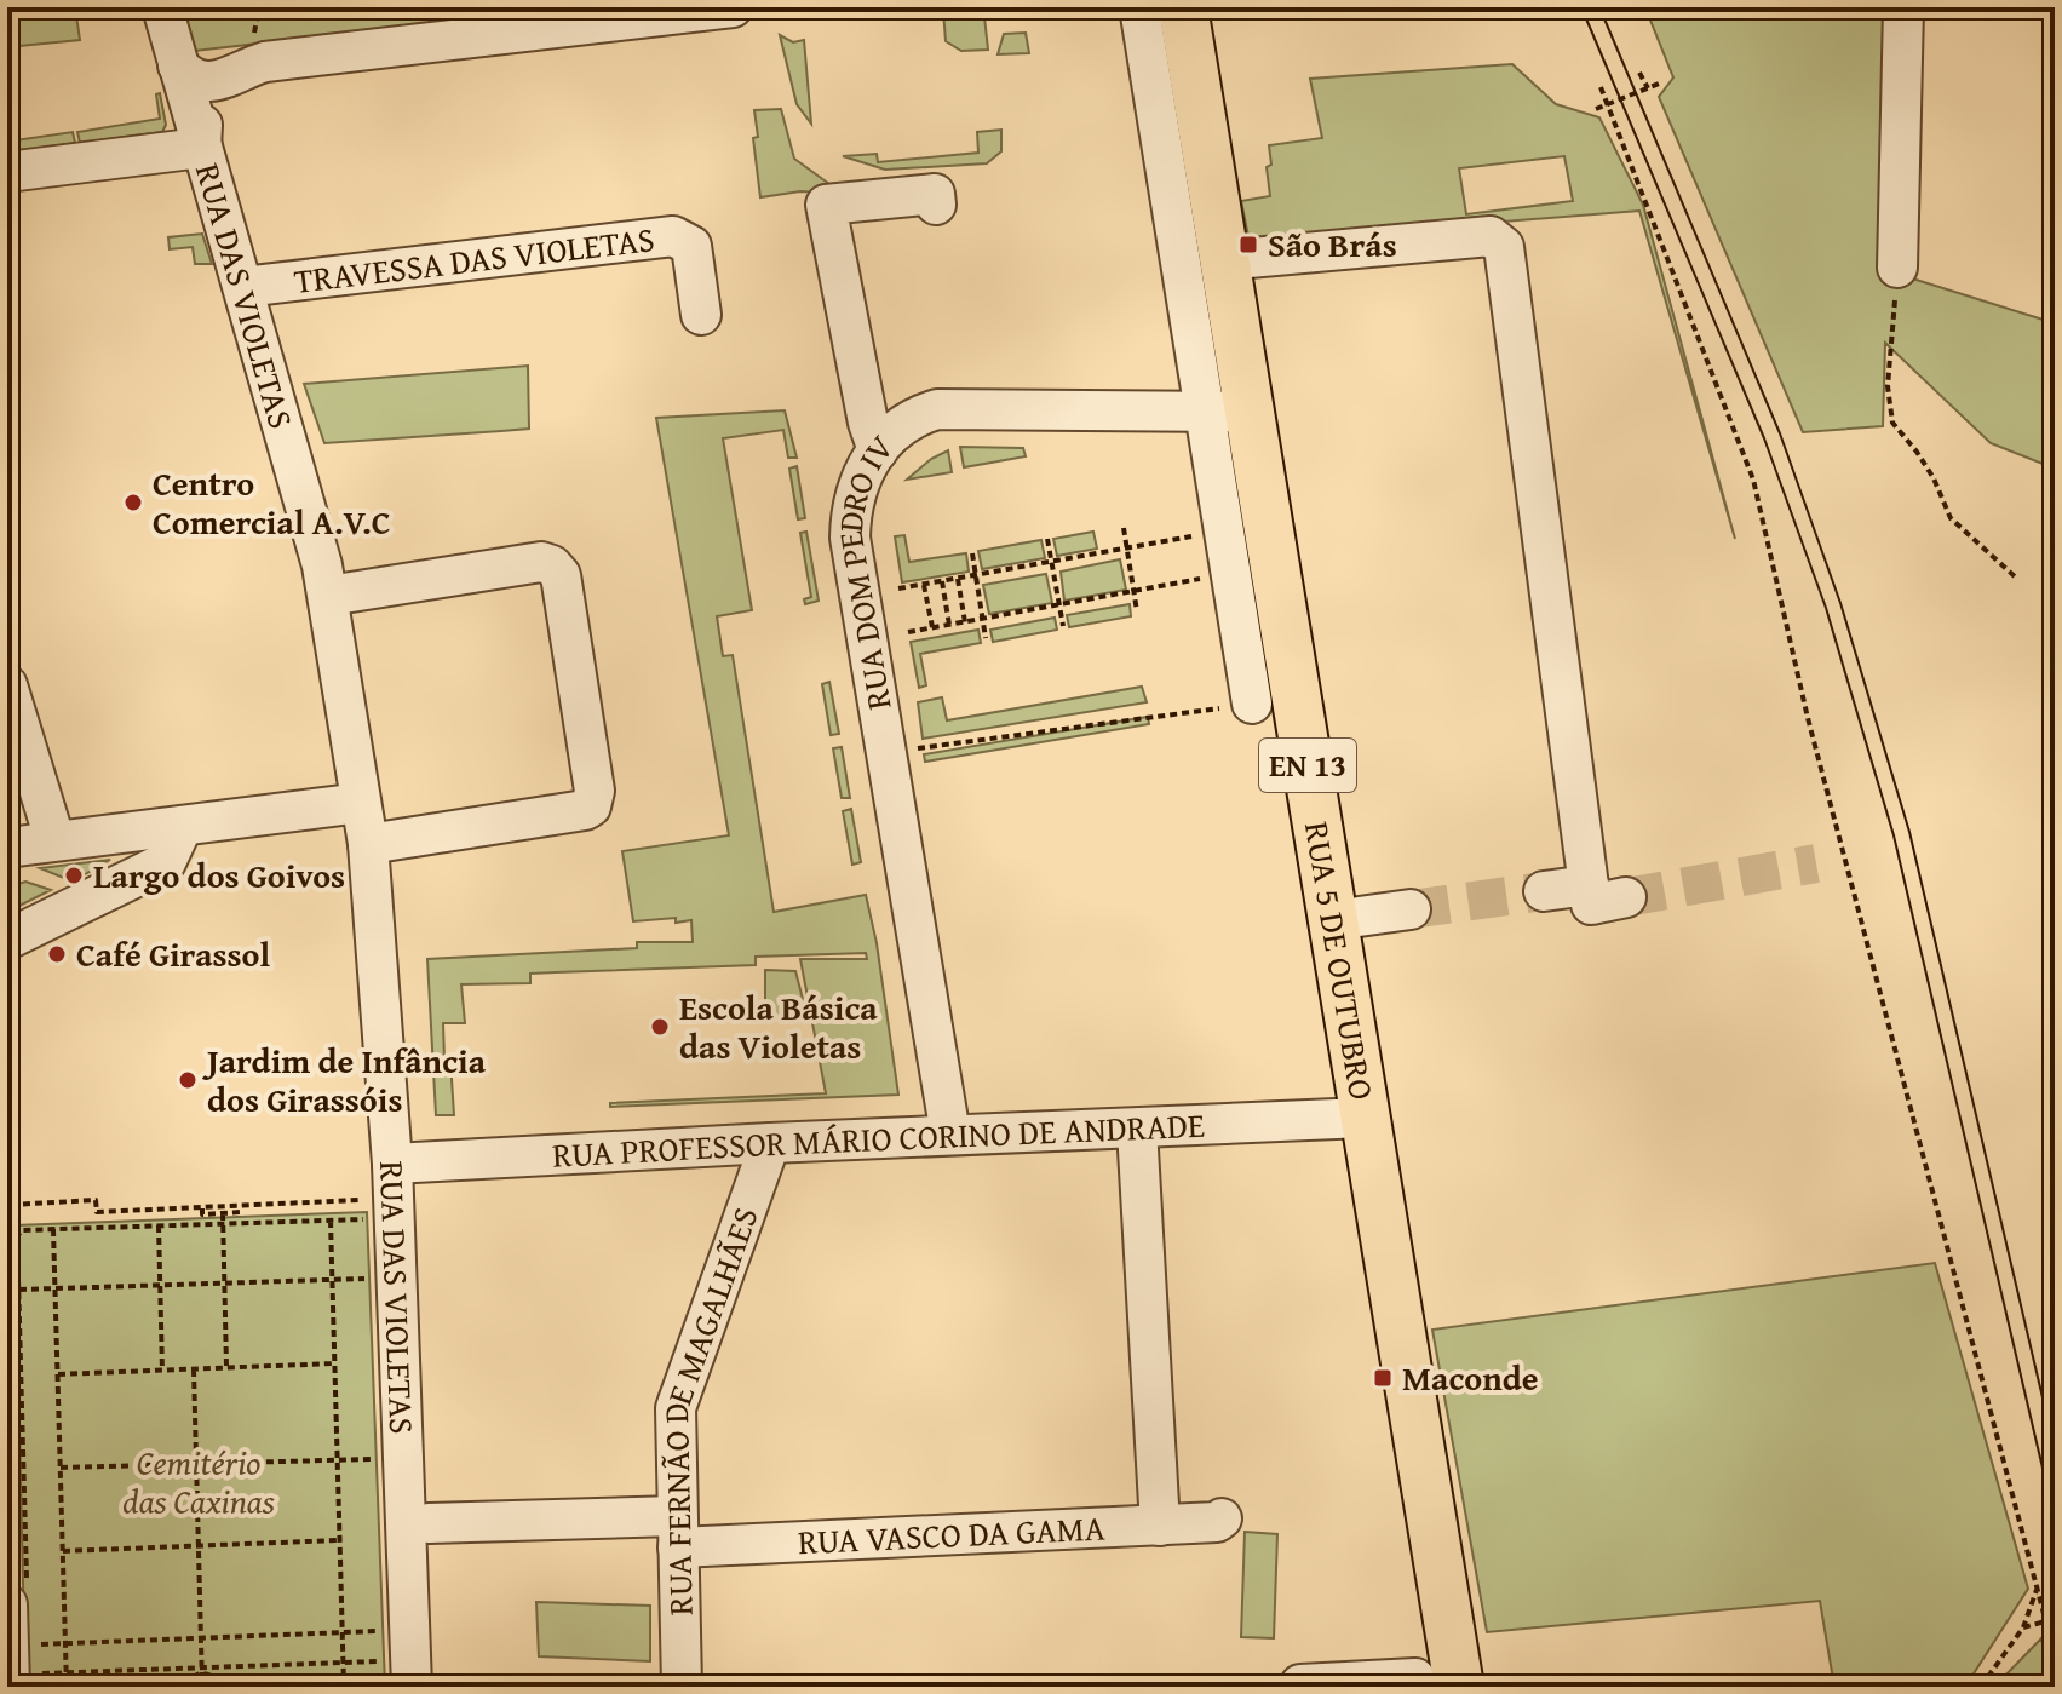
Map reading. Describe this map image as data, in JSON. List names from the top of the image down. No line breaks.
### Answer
{"streets":{"main road":["EN 13","RUA 5 DE OUTUBRO"],"street":["TRAVESSA DAS VIOLETAS","RUA DAS VIOLETAS","RUA DOM PEDRO IV","RUA PROFESSOR MÁRIO CORINO DE ANDRADE","RUA FERNÃO DE MAGALHÃES","RUA VASCO DA GAMA"]},"crossings":[["TRAVESSA DAS VIOLETAS","RUA DAS VIOLETAS"],["RUA DAS VIOLETAS","RUA PROFESSOR MÁRIO CORINO DE ANDRADE"],["RUA DOM PEDRO IV","RUA 5 DE OUTUBRO"],["RUA DOM PEDRO IV","RUA PROFESSOR MÁRIO CORINO DE ANDRADE"],["RUA 5 DE OUTUBRO","RUA PROFESSOR MÁRIO CORINO DE ANDRADE"],["RUA PROFESSOR MÁRIO CORINO DE ANDRADE","RUA FERNÃO DE MAGALHÃES"],["RUA FERNÃO DE MAGALHÃES","RUA VASCO DA GAMA"]],"parks":["Cemitério das Caxinas"],"places":{"transit":["São Brás","Maconde"],"other":["Centro Comercial A.V.C","Largo dos Goivos","Café Girassol","Escola Básica das Violetas","Jardim de Infância dos Girassóis"]}}
